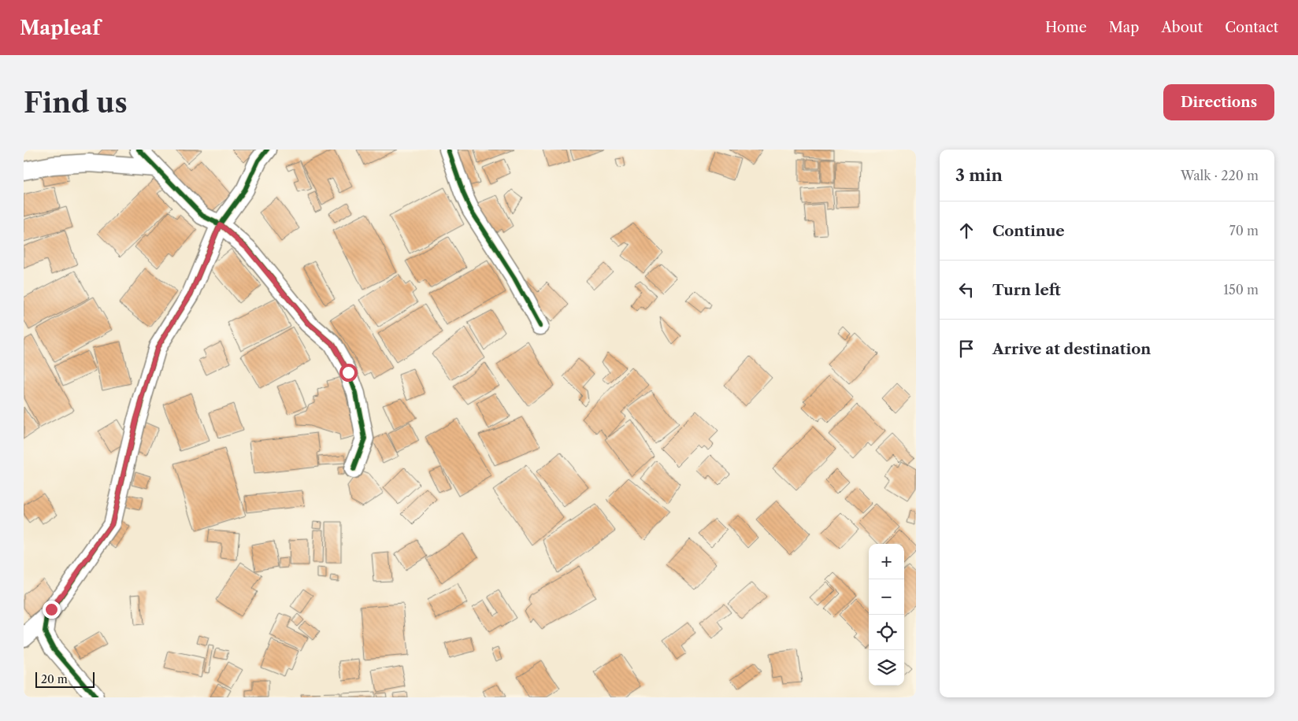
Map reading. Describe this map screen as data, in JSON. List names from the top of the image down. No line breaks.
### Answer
{"scale_bar":"20 m","page":{"header":"Mapleaf","nav":["Home","Map","About","Contact"],"buttons":"Directions","title":"Find us","heading":["3 min","Walk · 220 m"],"list":[["Continue","70 m"],["Turn left","150 m"],"Arrive at destination"],"map_buttons":["+","−"],"scale":"20 m"}}
